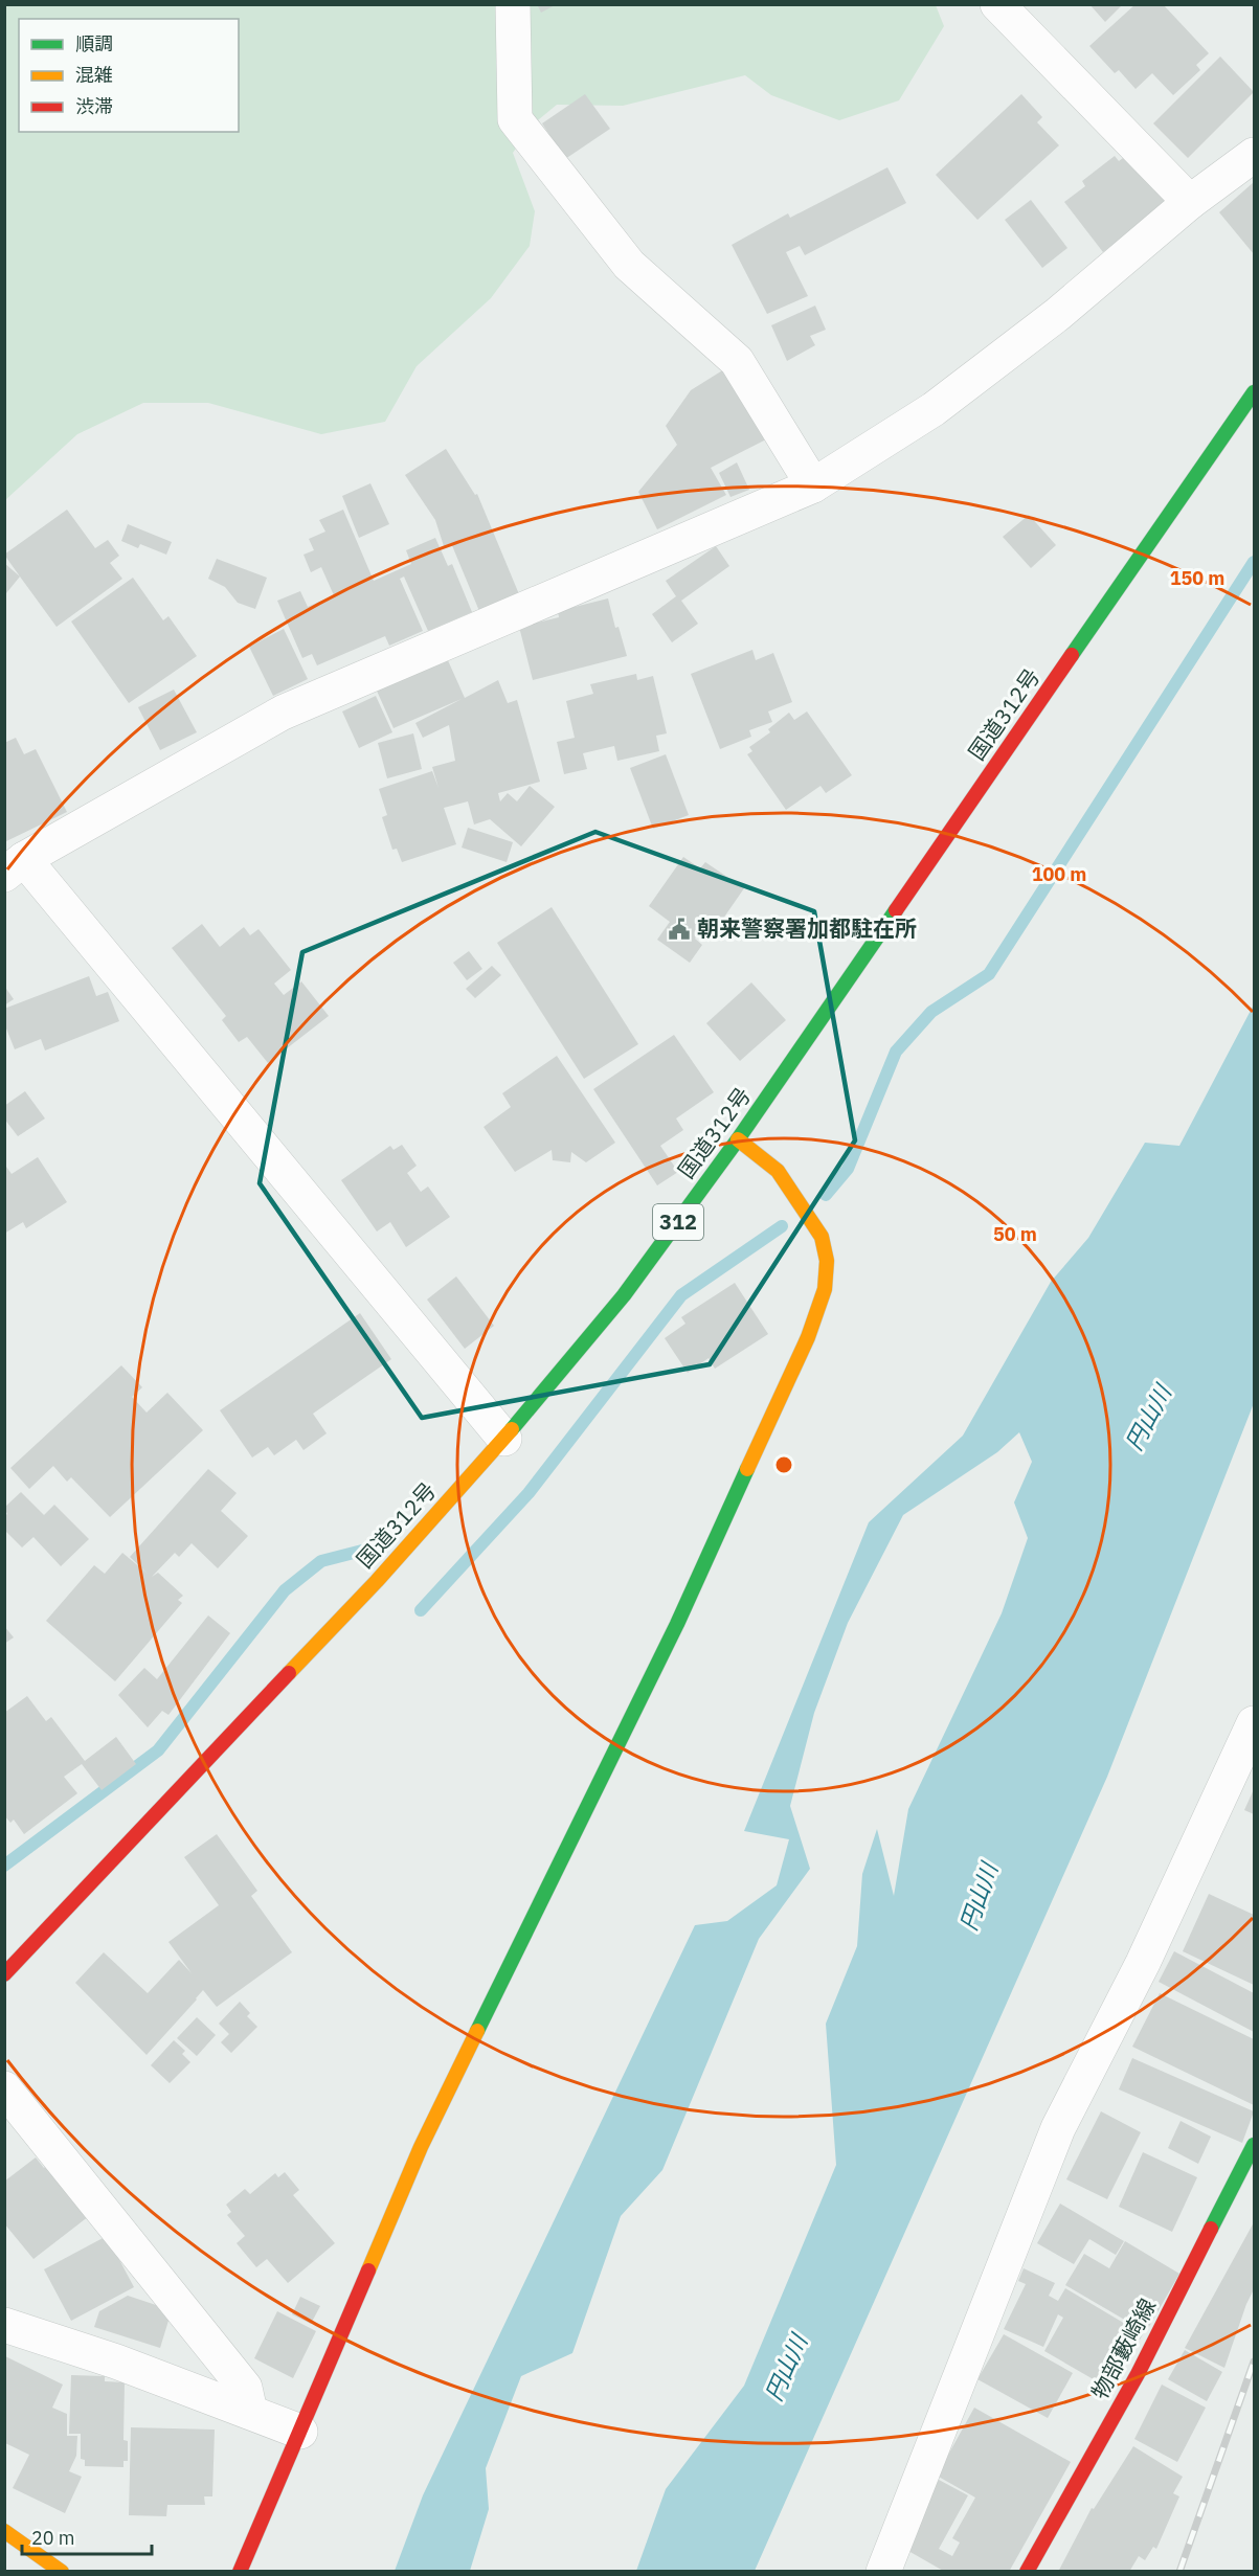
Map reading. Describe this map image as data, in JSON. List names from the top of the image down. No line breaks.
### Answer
{"streets":{"main road":["国道312号","312","物部藪崎線"]},"water":["円山川"],"places":{"public building":["朝来警察署加都駐在所"]},"legend":["順調","混雑","渋滞"],"scale_bar":"20 m","rings":["150 m","100 m","50 m"]}
